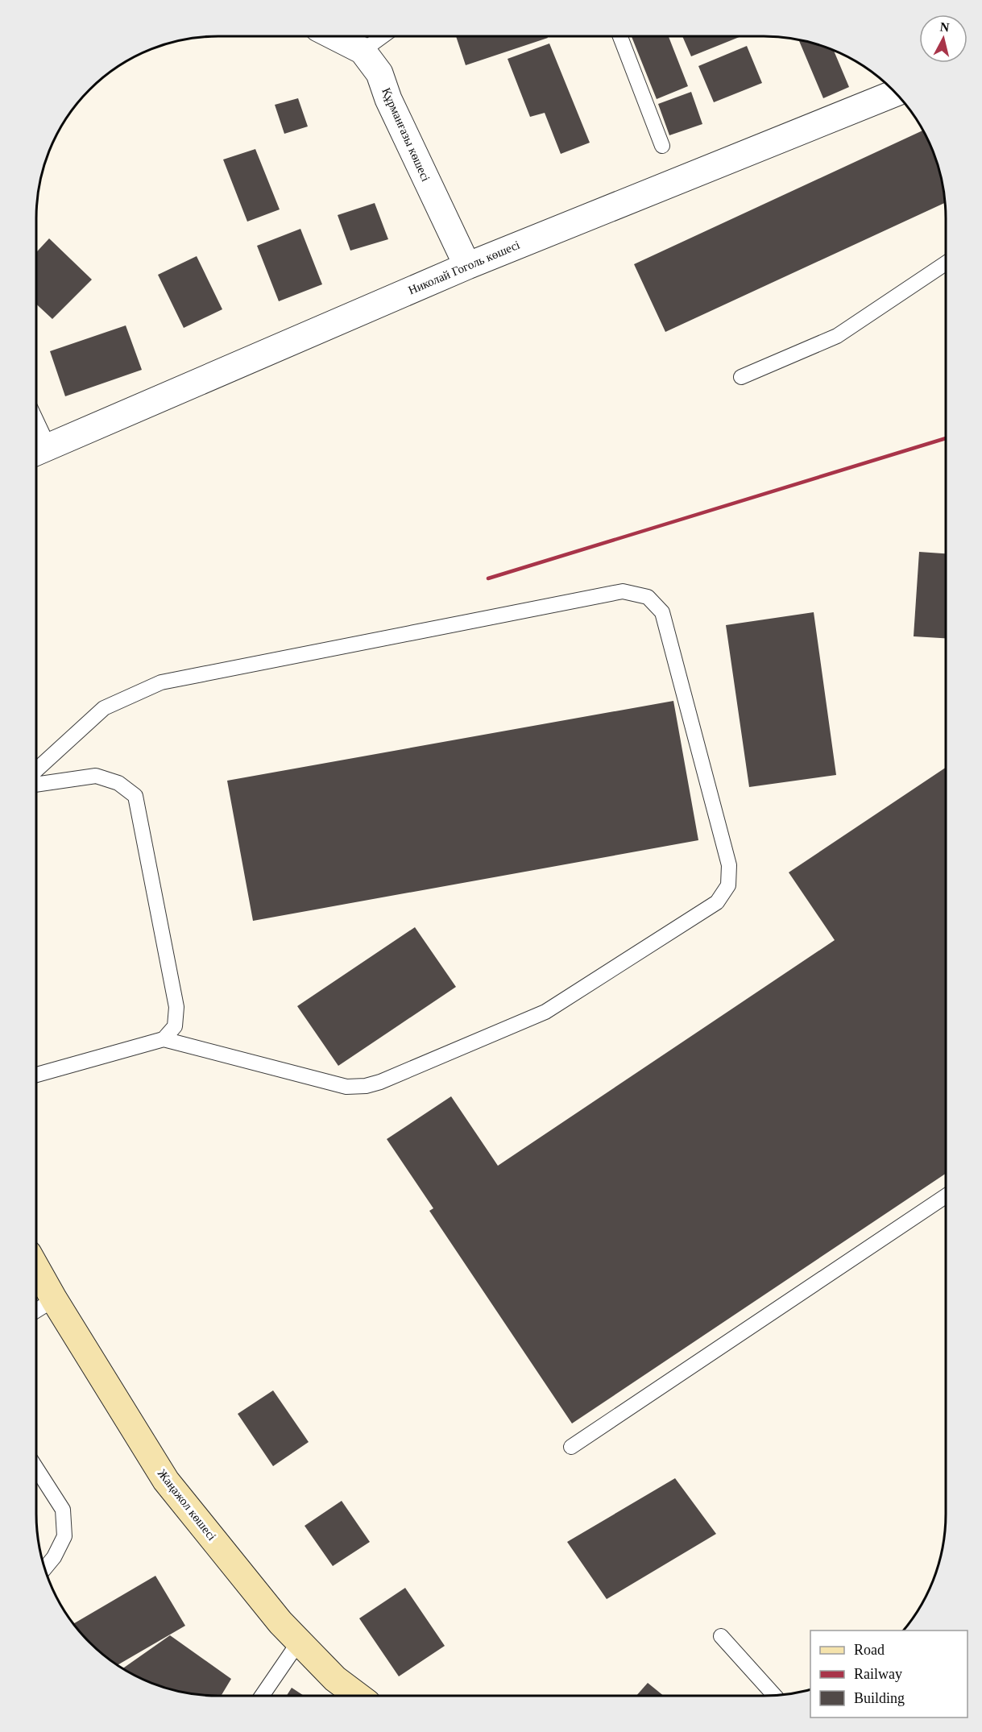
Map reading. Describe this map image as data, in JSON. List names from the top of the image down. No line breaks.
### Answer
{"streets":{"main road":["Жаңажол көшесі"],"street":["Құрманғазы көшесі","Николай Гоголь көшесі"]},"crossings":[["Құрманғазы көшесі","Николай Гоголь көшесі"]],"legend":["Road","Railway","Building"],"north":"top"}
